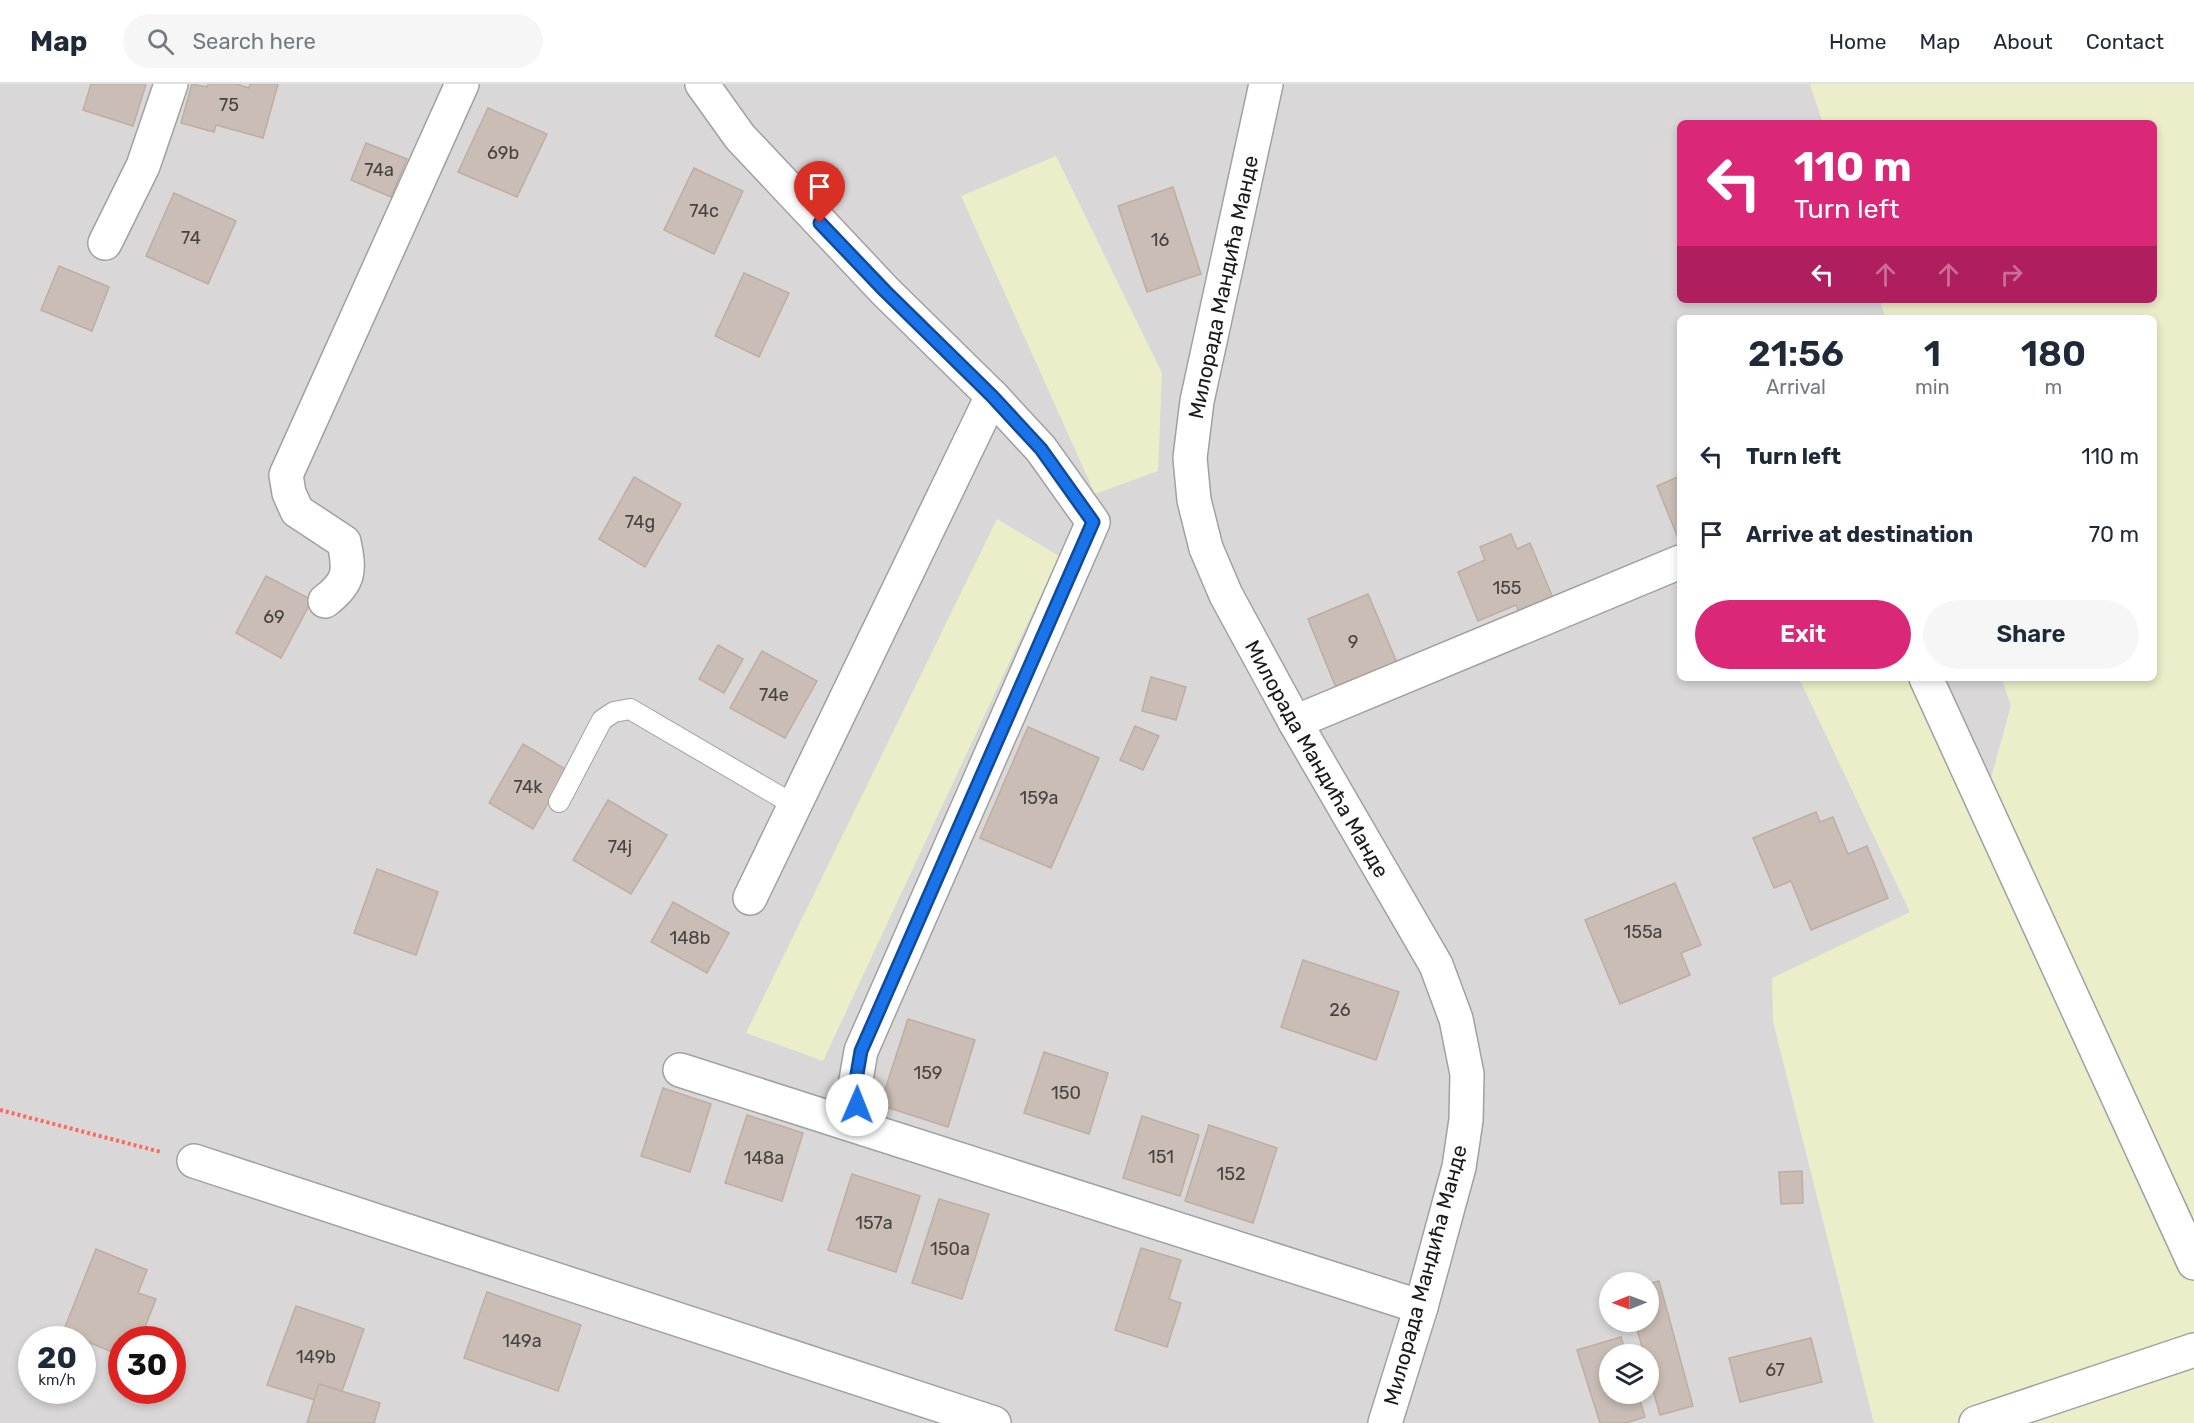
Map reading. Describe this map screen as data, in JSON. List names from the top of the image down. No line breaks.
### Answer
{"streets":{"street":["Милорада Мандића Манде"]},"house_numbers":["75","69b","74a","74c","74","16","74g","155","69","9","74e","74k","159a","74j","155a","148b","26","159","150","151","148a","152","157a","150a","149a","149b","67"],"north":"left","page":{"header":"Map","search":"Search here","nav":["Home","Map","About","Contact"],"turn":["110 m","Turn left"],"eta":["21:56","Arrival","1","min","180","m"],"list":[{"name":"Turn left","value":"110 m"},{"name":"Arrive at destination","value":"70 m"}],"buttons":["Exit","Share"],"speed":"20 km/h","limit":"30"}}
